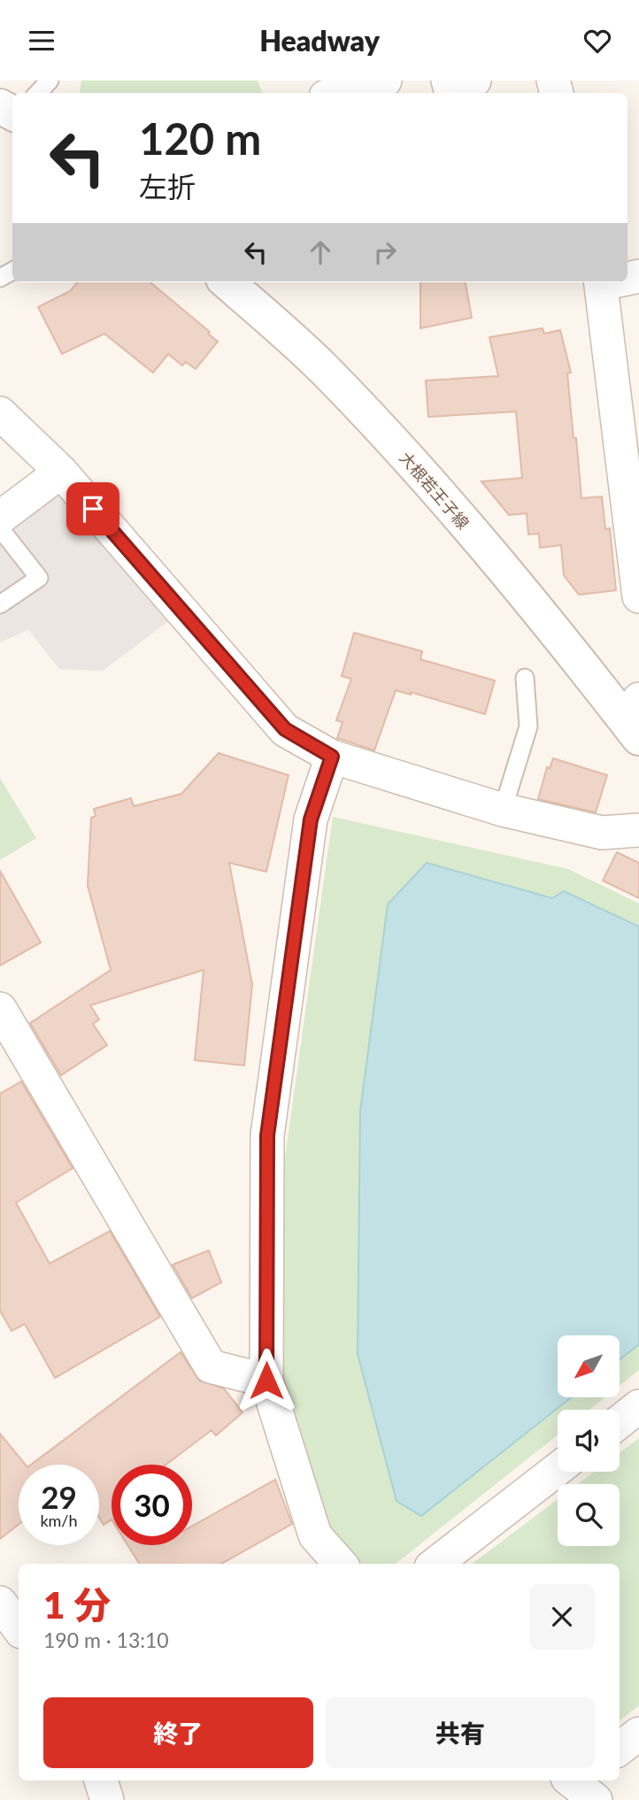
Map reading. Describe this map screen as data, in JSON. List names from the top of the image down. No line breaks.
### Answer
{"streets":{"street":["大根若王子線"]},"north":"bottom left","page":{"header":"Headway","turn":["120 m","左折"],"speed":"29 km/h","limit":"30","heading":["1 分","190 m · 13:10"],"buttons":["終了","共有"]}}
